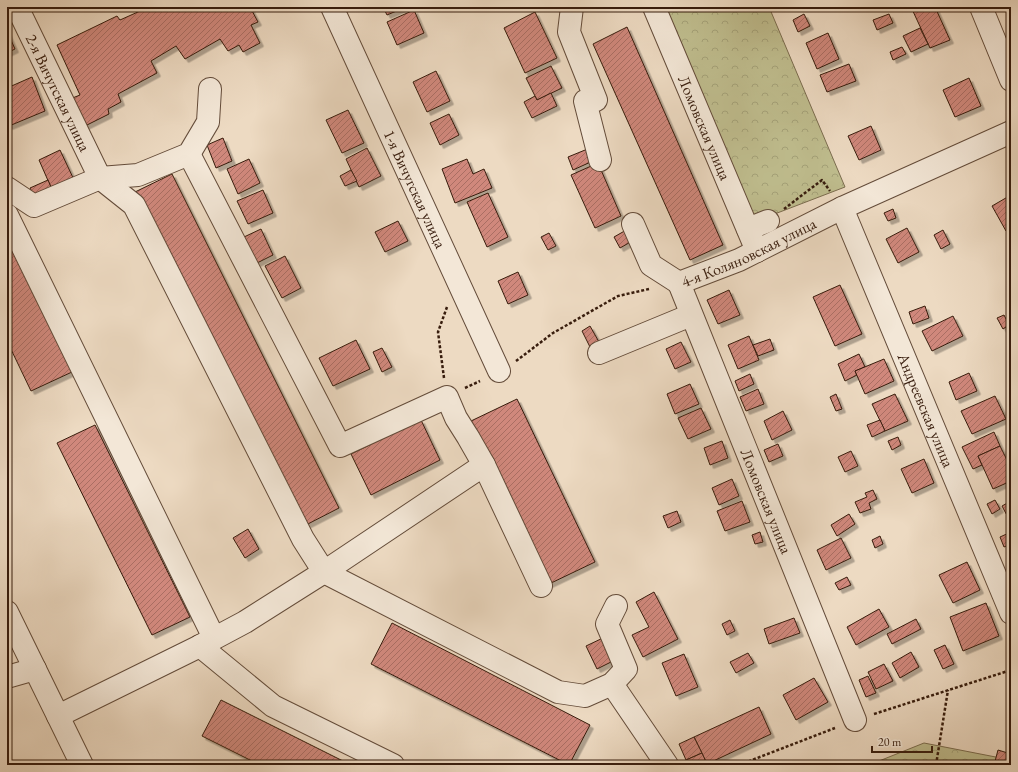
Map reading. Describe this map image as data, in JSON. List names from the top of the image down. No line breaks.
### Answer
{"streets":{"street":["2-я Вичугская улица","Ломовская улица","1-я Вичугская улица","4-я Коляновская улица","Андреевская улица"]},"crossings":[["Ломовская улица","4-я Коляновская улица"],["1-я Вичугская улица","4-я Коляновская улица"],["4-я Коляновская улица","Андреевская улица"]],"scale_bar":"20 m"}
